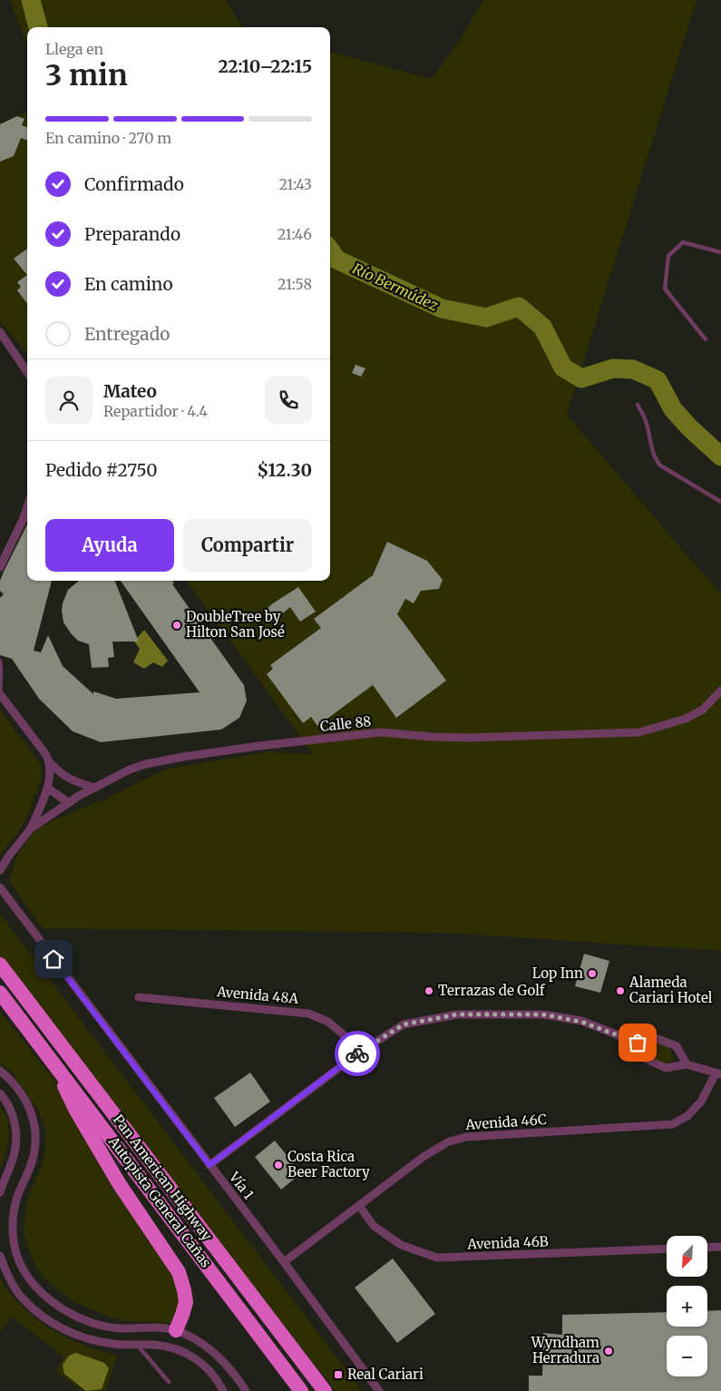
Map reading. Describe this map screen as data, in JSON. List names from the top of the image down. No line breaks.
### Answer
{"streets":{"highway":["Pan American Highway","Autopista General Cañas"],"street":["Calle 88","Avenida 48A","Avenida 46C","Vía 1","Avenida 46B"]},"crossings":[["Avenida 46C","Vía 1"],["Avenida 46C","Avenida 46B"]],"water":["Río Bermúdez"],"places":{"other":["DoubleTree by Hilton San José","Lop Inn","Terrazas de Golf","Alameda Cariari Hotel","Costa Rica Beer Factory","Wyndham Herradura"],"transit":["Real Cariari"]},"north":"bottom left","page":{"heading":["3 min","Llega en","22:10–22:15"],"panel":["Mateo","Repartidor · 4.4","Pedido #2750","$12.30"],"bar":"En camino · 270 m","list":[["Confirmado","21:43"],["Preparando","21:46"],["En camino","21:58"],"Entregado"],"buttons":["Ayuda","Compartir"],"map_buttons":["+","−"]}}
